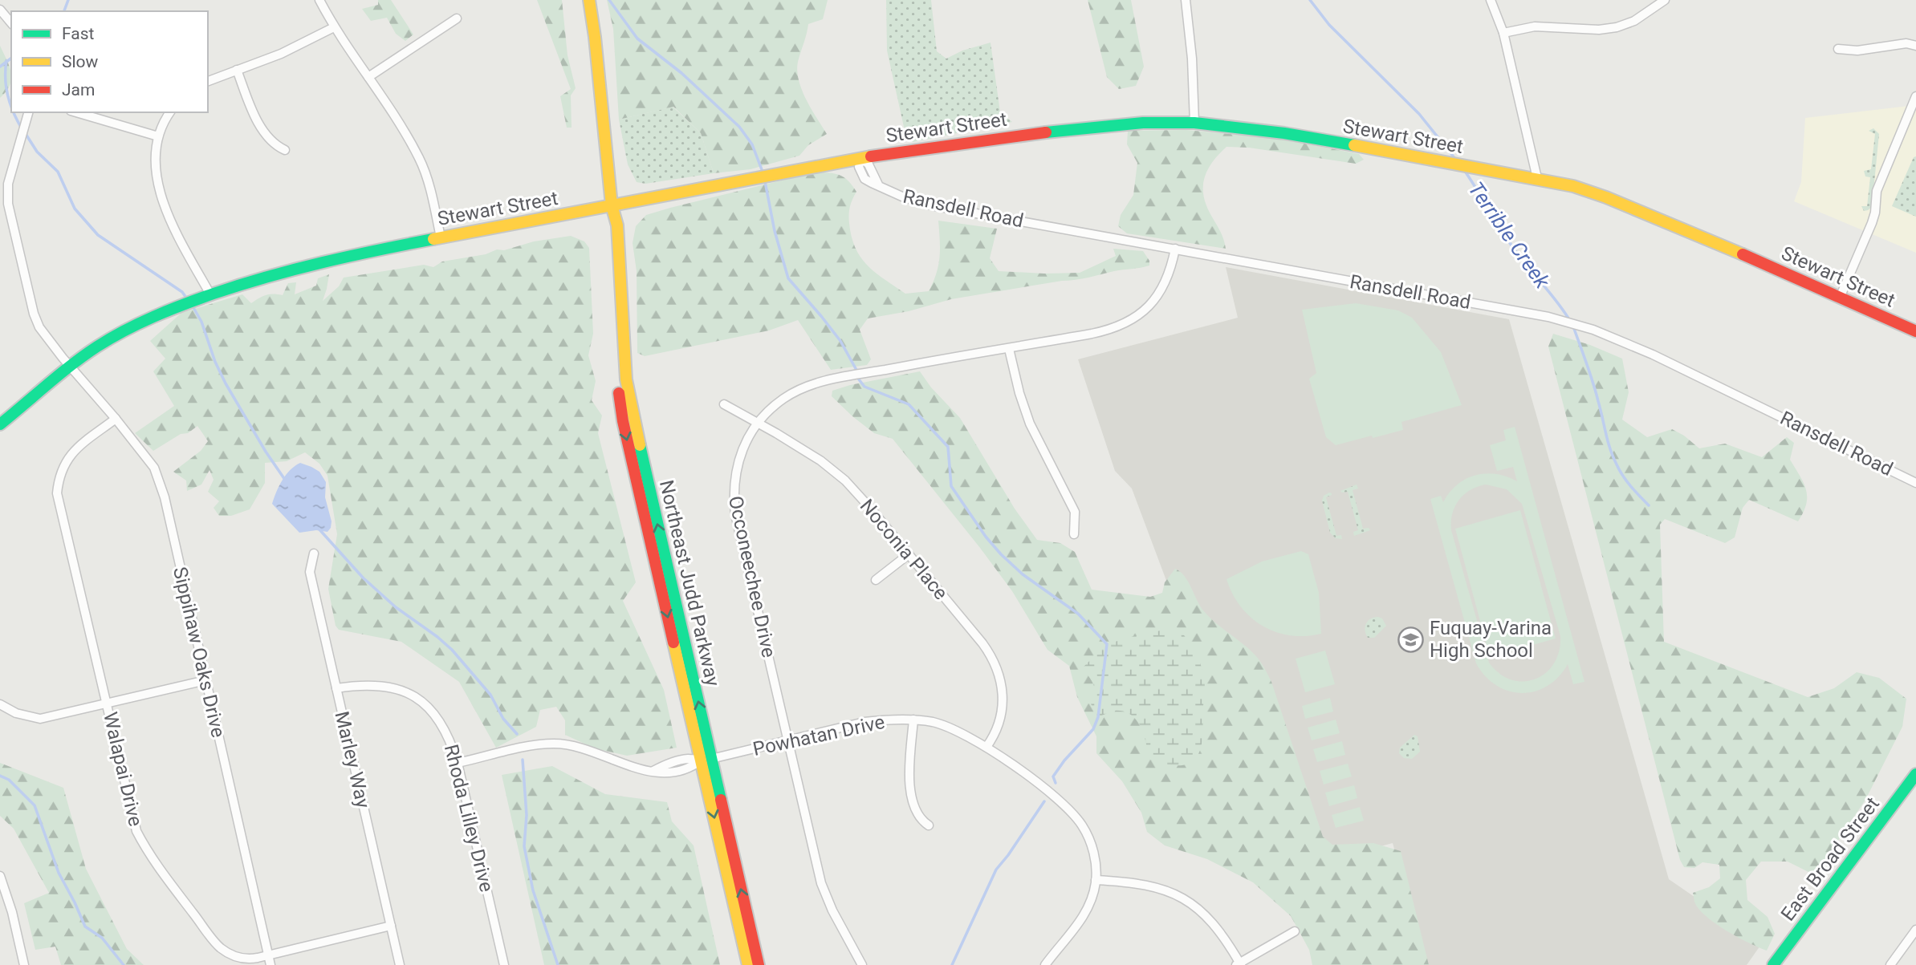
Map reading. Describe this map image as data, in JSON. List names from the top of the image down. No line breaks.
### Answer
{"streets":{"main road":["Stewart Street","Northeast Judd Parkway","East Broad Street"],"street":["Ransdell Road","Noconia Place","Occoneechee Drive","Sippihaw Oaks Drive","Powhatan Drive","Marley Way","Walapai Drive","Rhoda Lilley Drive"]},"crossings":[["Stewart Street","Ransdell Road"],["Stewart Street","Northeast Judd Parkway"],["Stewart Street","Sippihaw Oaks Drive"],["Ransdell Road","Occoneechee Drive"],["Noconia Place","Occoneechee Drive"],["Noconia Place","Powhatan Drive"],["Occoneechee Drive","Powhatan Drive"],["Northeast Judd Parkway","Powhatan Drive"],["Sippihaw Oaks Drive","Walapai Drive"],["Powhatan Drive","Rhoda Lilley Drive"],["Marley Way","Walapai Drive"],["Marley Way","Rhoda Lilley Drive"]],"water":["Terrible Creek"],"places":{"school or university":["Fuquay-Varina High School"]},"legend":["Fast","Slow","Jam"]}
